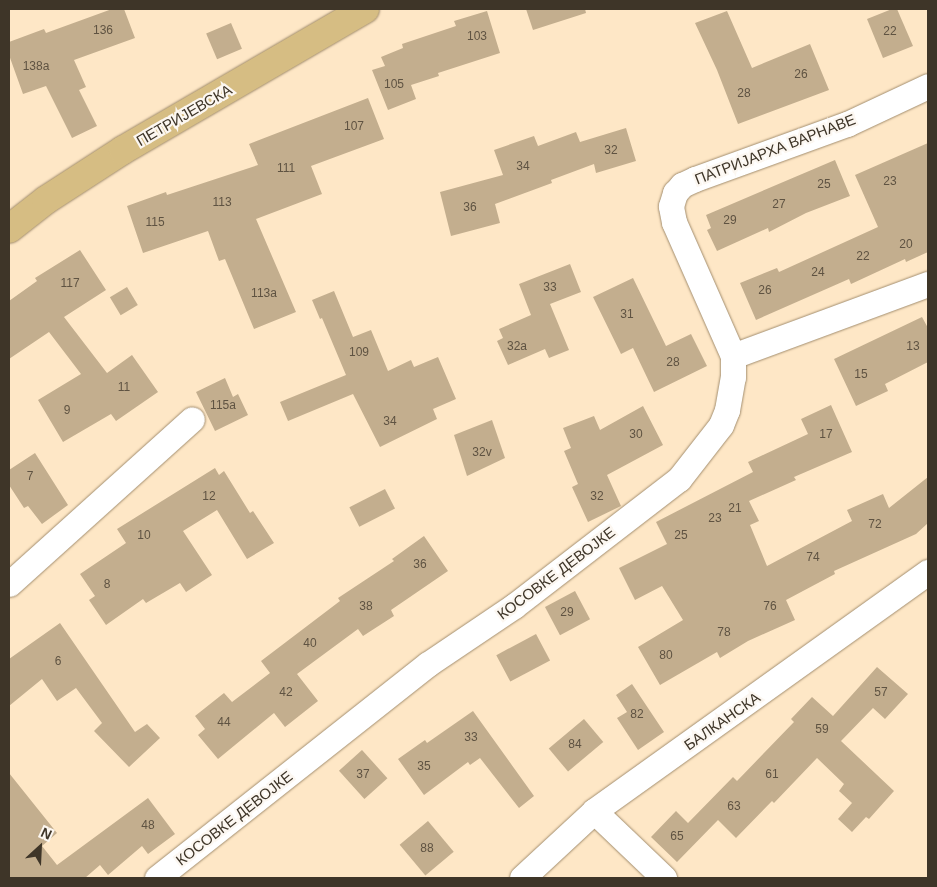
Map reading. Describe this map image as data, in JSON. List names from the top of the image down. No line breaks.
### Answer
{"streets":{"main road":["ПЕТРИЈЕВСКА"],"street":["ПАТРИЈАРХА ВАРНАВЕ","КОСОВКЕ ДЕВОЈКЕ","БАЛКАНСКА"]},"crossings":[["ПАТРИЈАРХА ВАРНАВЕ","КОСОВКЕ ДЕВОЈКЕ"]],"house_numbers":["136","22","103","138a","26","105","28","107","32","34","111","23","25","113","27","36","29","115","20","22","24","117","33","26","113a","31","32a","13","109","28","15","11","115a","9","34","30","17","32v","7","12","32","21","23","72","10","25","74","36","8","38","76","29","78","40","80","6","42","57","82","44","59","33","84","35","37","61","63","48","65","88"],"north":"top right"}
